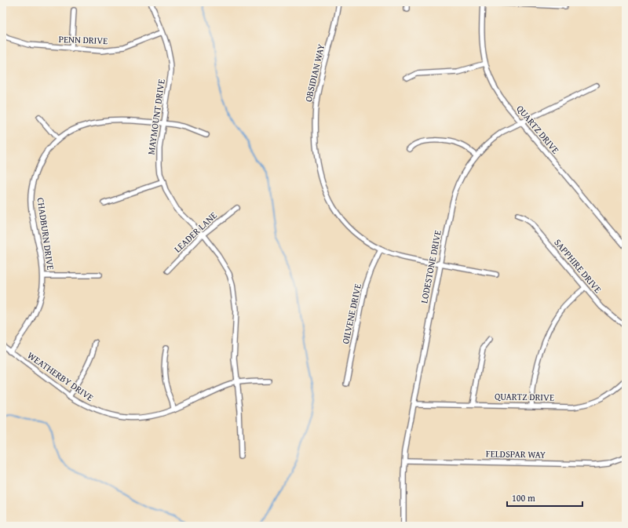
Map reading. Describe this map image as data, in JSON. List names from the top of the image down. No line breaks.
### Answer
{"streets":{"street":["PENN DRIVE","OBSIDIAN WAY","MAYMOUNT DRIVE","QUARTZ DRIVE","LEADER LANE","CHADBURN DRIVE","SAPPHIRE DRIVE","LODESTONE DRIVE","OILVENE DRIVE","WEATHERBY DRIVE","FELDSPAR WAY"]},"crossings":[["PENN DRIVE","MAYMOUNT DRIVE"],["OBSIDIAN WAY","LODESTONE DRIVE"],["OBSIDIAN WAY","OILVENE DRIVE"],["MAYMOUNT DRIVE","LEADER LANE"],["MAYMOUNT DRIVE","CHADBURN DRIVE"],["MAYMOUNT DRIVE","WEATHERBY DRIVE"],["QUARTZ DRIVE","LODESTONE DRIVE"],["CHADBURN DRIVE","WEATHERBY DRIVE"],["LODESTONE DRIVE","FELDSPAR WAY"]],"scale_bar":"100 m"}
